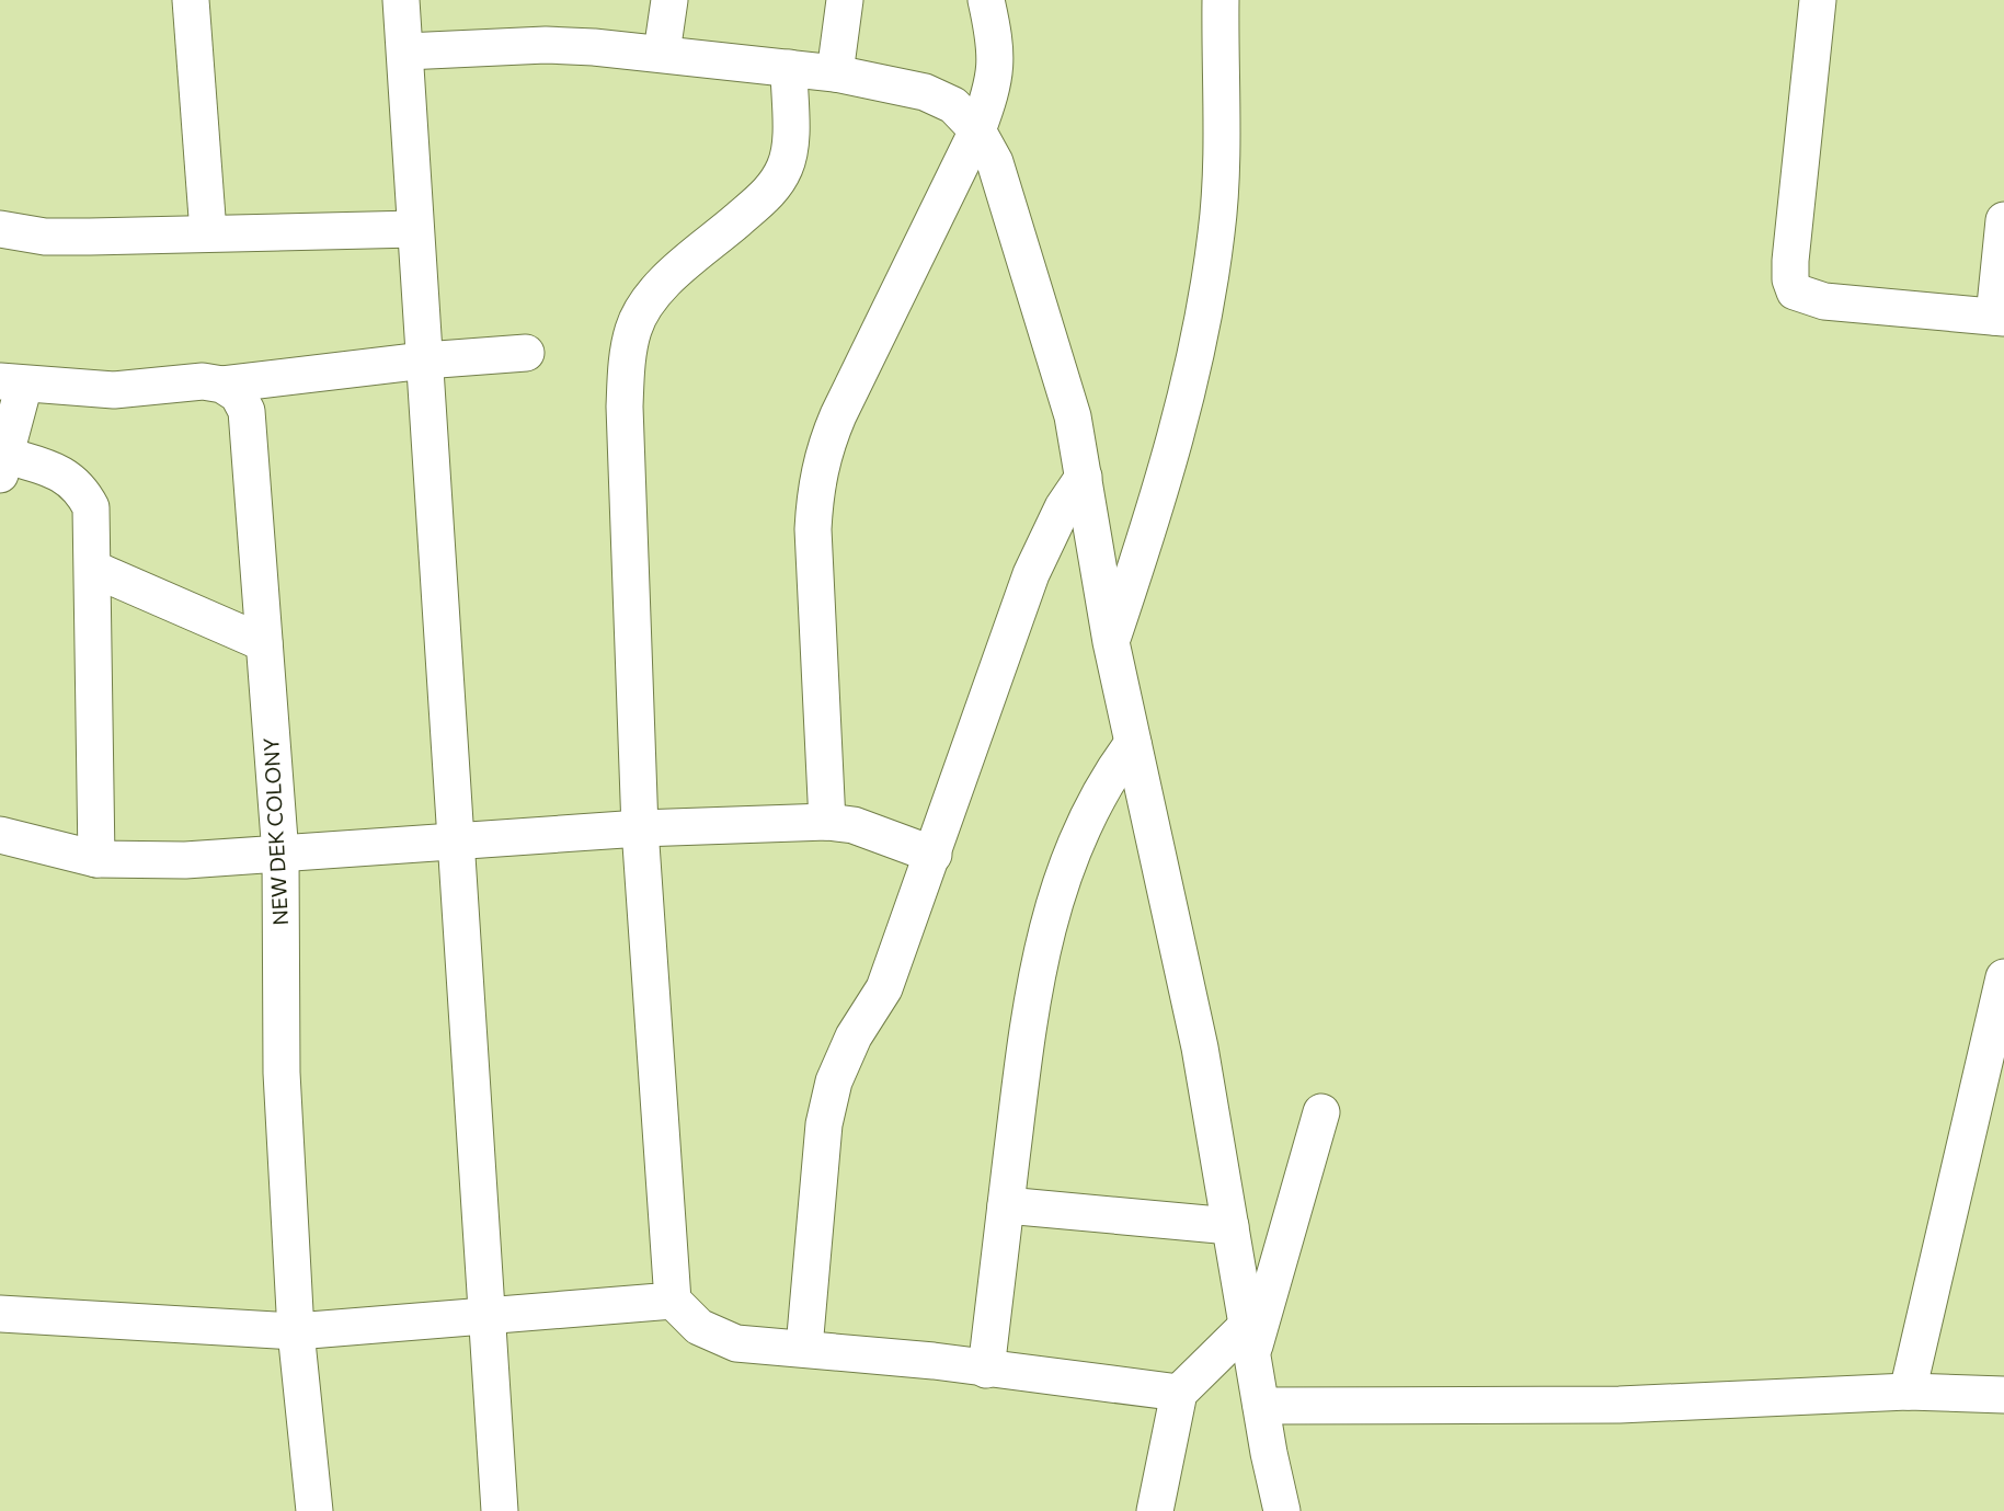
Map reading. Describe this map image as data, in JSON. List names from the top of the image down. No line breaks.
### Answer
{"streets":{"street":["NEW DEK COLONY"]}}
